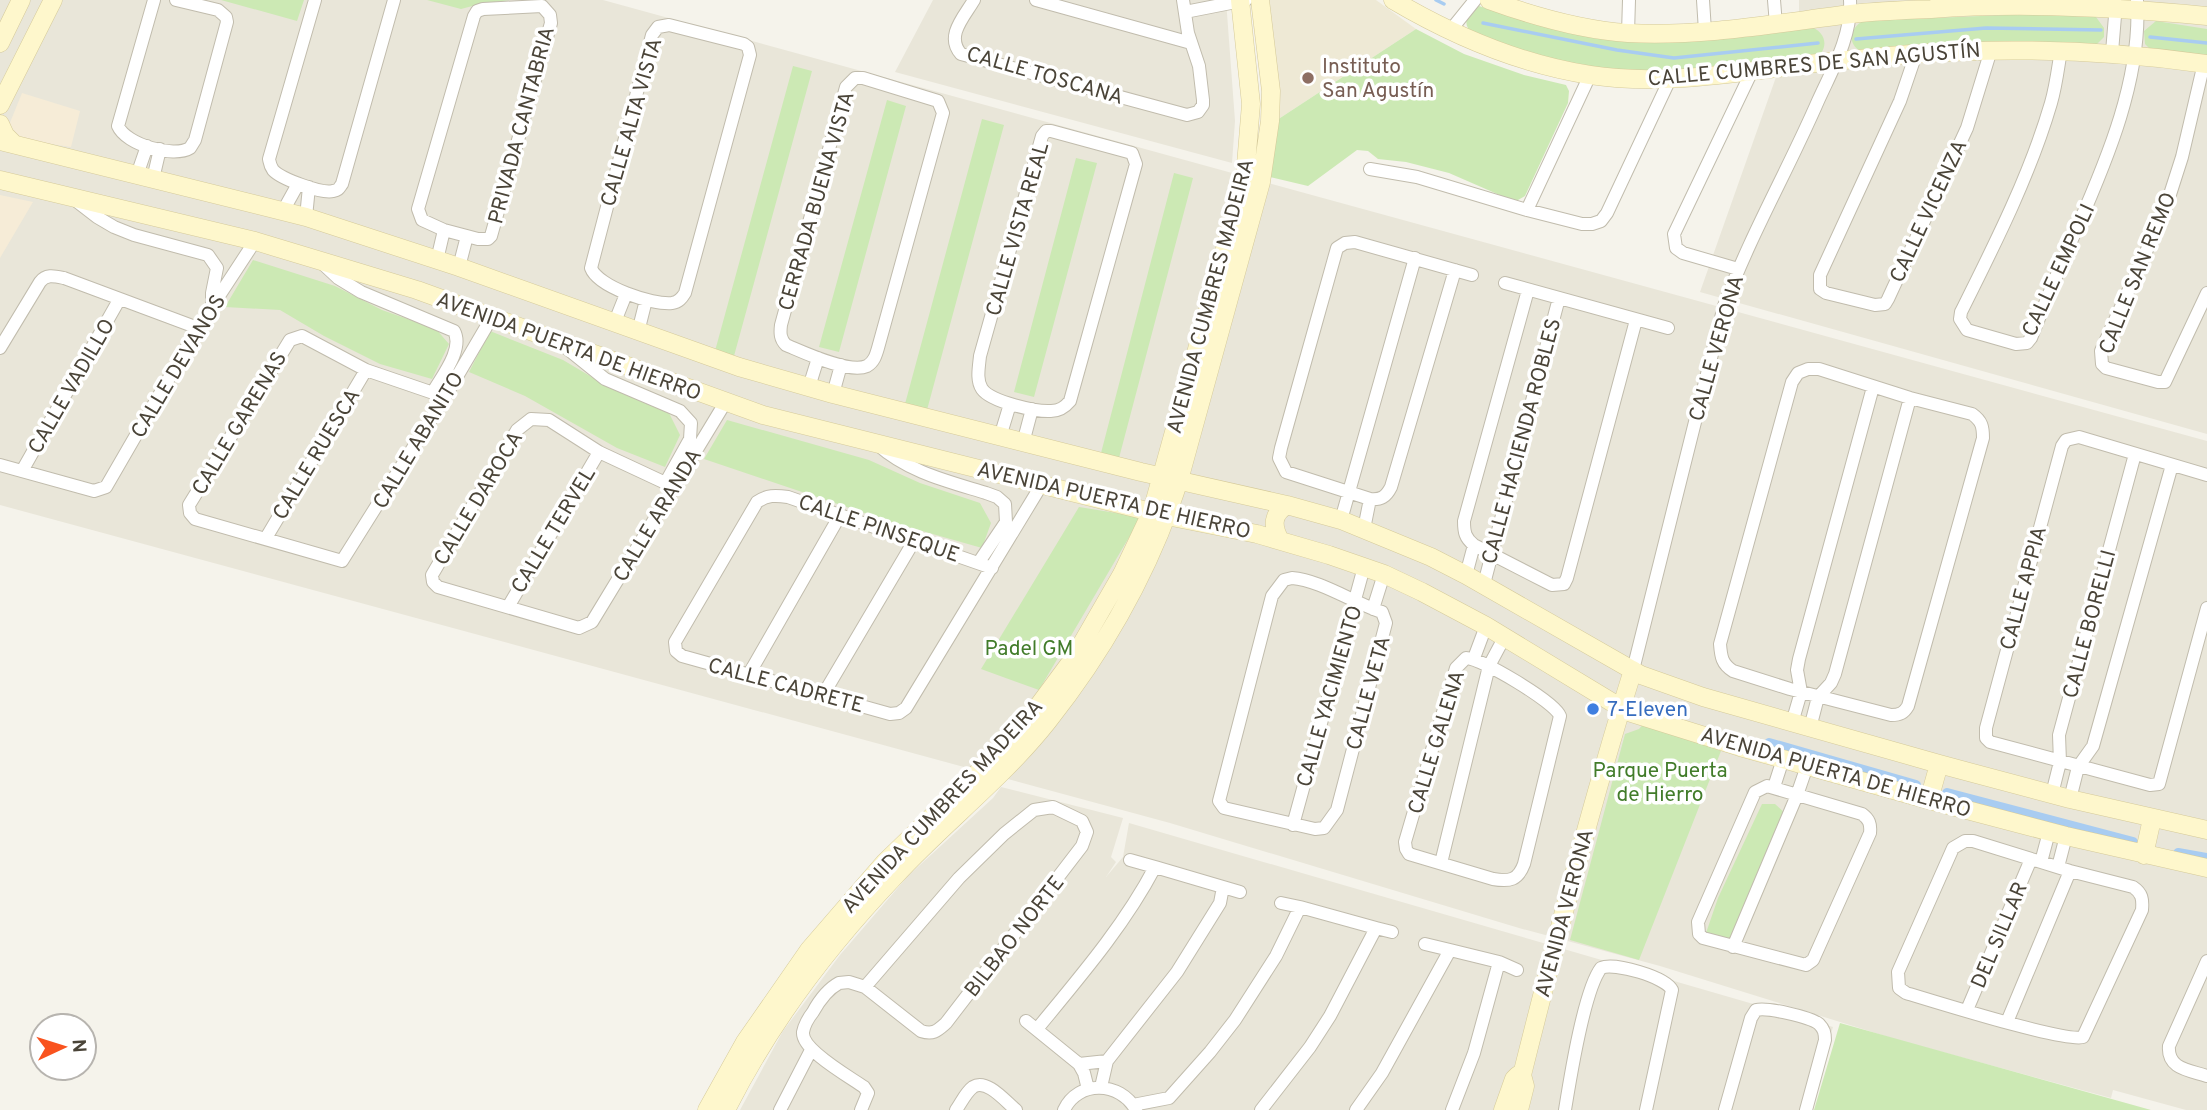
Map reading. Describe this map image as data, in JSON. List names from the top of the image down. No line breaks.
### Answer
{"streets":{"street":["CALLE CUMBRES DE SAN AGUSTÍN","CALLE TOSCANA","CALLE ALTA VISTA","PRIVADA CANTABRIA","CERRADA BUENA VISTA","CALLE VICENZA","CALLE VISTA REAL","CALLE EMPOLI","CALLE SAN REMO","AVENIDA CUMBRES MADEIRA","AVENIDA PUERTA DE HIERRO","CALLE VERONA","CALLE DEVANOS","CALLE VADILLO","CALLE GARENAS","CALLE ABANITO","CALLE HACIENDA ROBLES","CALLE RUESCA","CALLE DAROCA","CALLE ARANDA","CALLE PINSEQUE","CALLE TERVEL","CALLE APPIA","CALLE BORELLI","CALLE CADRETE","CALLE VETA","CALLE YACIMIENTO","CALLE GALENA","AVENIDA VERONA","DEL SILLAR","BILBAO NORTE"]},"crossings":[["CALLE CUMBRES DE SAN AGUSTÍN","CALLE VICENZA"],["CALLE CUMBRES DE SAN AGUSTÍN","CALLE EMPOLI"],["CALLE CUMBRES DE SAN AGUSTÍN","CALLE SAN REMO"],["CALLE CUMBRES DE SAN AGUSTÍN","CALLE VERONA"],["PRIVADA CANTABRIA","AVENIDA PUERTA DE HIERRO"],["AVENIDA CUMBRES MADEIRA","AVENIDA PUERTA DE HIERRO"],["AVENIDA PUERTA DE HIERRO","CALLE VERONA"],["AVENIDA PUERTA DE HIERRO","CALLE DEVANOS"],["AVENIDA PUERTA DE HIERRO","CALLE ABANITO"],["AVENIDA PUERTA DE HIERRO","CALLE HACIENDA ROBLES"],["AVENIDA PUERTA DE HIERRO","CALLE ARANDA"],["AVENIDA PUERTA DE HIERRO","CALLE BORELLI"],["AVENIDA PUERTA DE HIERRO","CALLE YACIMIENTO"],["AVENIDA PUERTA DE HIERRO","AVENIDA VERONA"],["AVENIDA PUERTA DE HIERRO","DEL SILLAR"],["CALLE VERONA","AVENIDA VERONA"],["CALLE DEVANOS","CALLE VADILLO"],["CALLE GARENAS","CALLE ABANITO"],["CALLE GARENAS","CALLE RUESCA"],["CALLE ABANITO","CALLE RUESCA"],["CALLE DAROCA","CALLE ARANDA"],["CALLE DAROCA","CALLE TERVEL"],["CALLE ARANDA","CALLE TERVEL"],["CALLE PINSEQUE","CALLE CADRETE"],["CALLE APPIA","CALLE BORELLI"],["CALLE VETA","CALLE YACIMIENTO"]],"parks":["Padel GM","Parque Puerta de Hierro"],"places":["Instituto San Agustín","7-Eleven"],"north":"right"}
